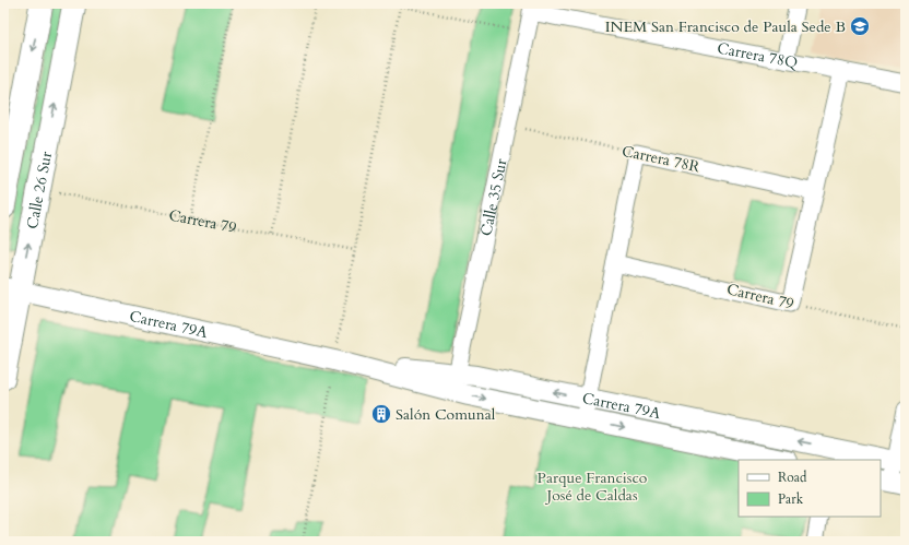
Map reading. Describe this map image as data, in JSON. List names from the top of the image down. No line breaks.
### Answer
{"streets":{"main road":["Calle 26 Sur"],"street":["Carrera 78Q","Carrera 78R","Calle 35 Sur","Carrera 79","Carrera 79A"]},"crossings":[["Carrera 78Q","Calle 35 Sur"],["Carrera 78R","Calle 35 Sur"],["Calle 26 Sur","Carrera 79A"],["Calle 35 Sur","Carrera 79A"]],"parks":["Parque Francisco José de Caldas"],"places":{"school or university":["INEM San Francisco de Paula Sede B"],"building":["Salón Comunal"]},"legend":["Road","Park"]}
